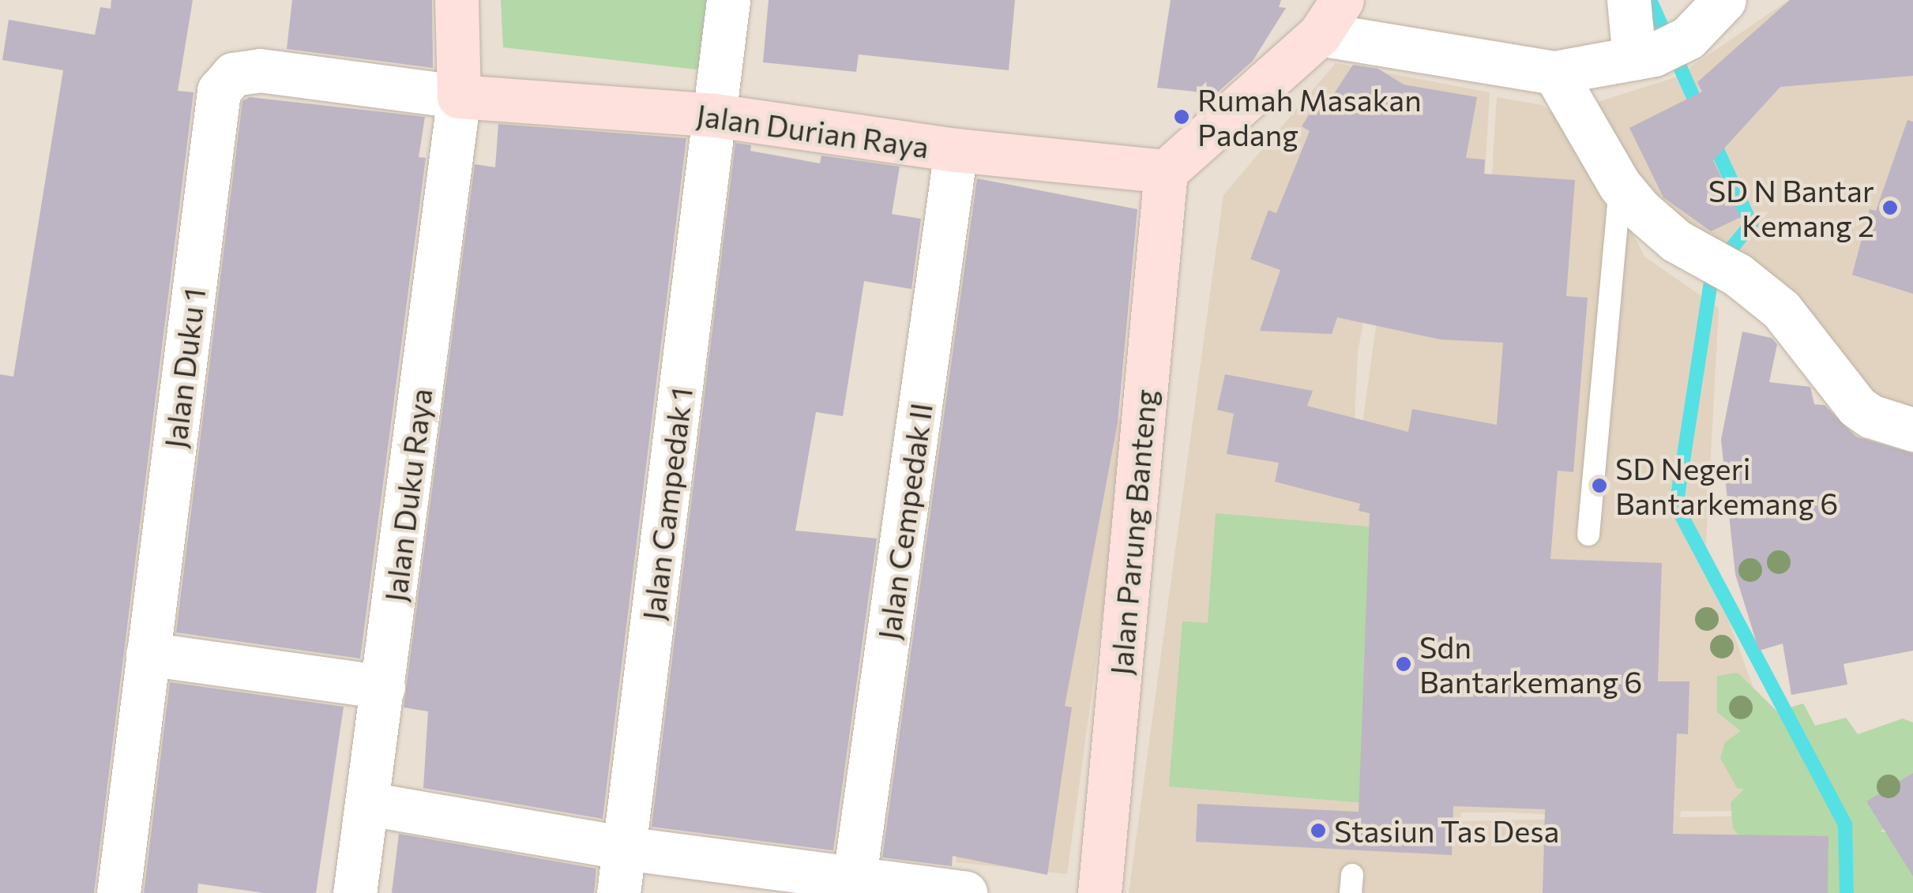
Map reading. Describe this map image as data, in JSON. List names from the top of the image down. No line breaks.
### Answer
{"streets":{"street":["Jalan Durian Raya","Jalan Duku 1","Jalan Duku Raya","Jalan Campedak 1","Jalan Cempedak II","Jalan Parung Banteng"]},"crossings":[["Jalan Durian Raya","Jalan Duku 1"],["Jalan Durian Raya","Jalan Duku Raya"],["Jalan Durian Raya","Jalan Campedak 1"],["Jalan Durian Raya","Jalan Cempedak II"],["Jalan Durian Raya","Jalan Parung Banteng"],["Jalan Duku 1","Jalan Duku Raya"]],"places":["Rumah Masakan Padang","SD N Bantar Kemang 2","SD Negeri Bantarkemang 6","Sdn Bantarkemang 6","Stasiun Tas Desa"]}
